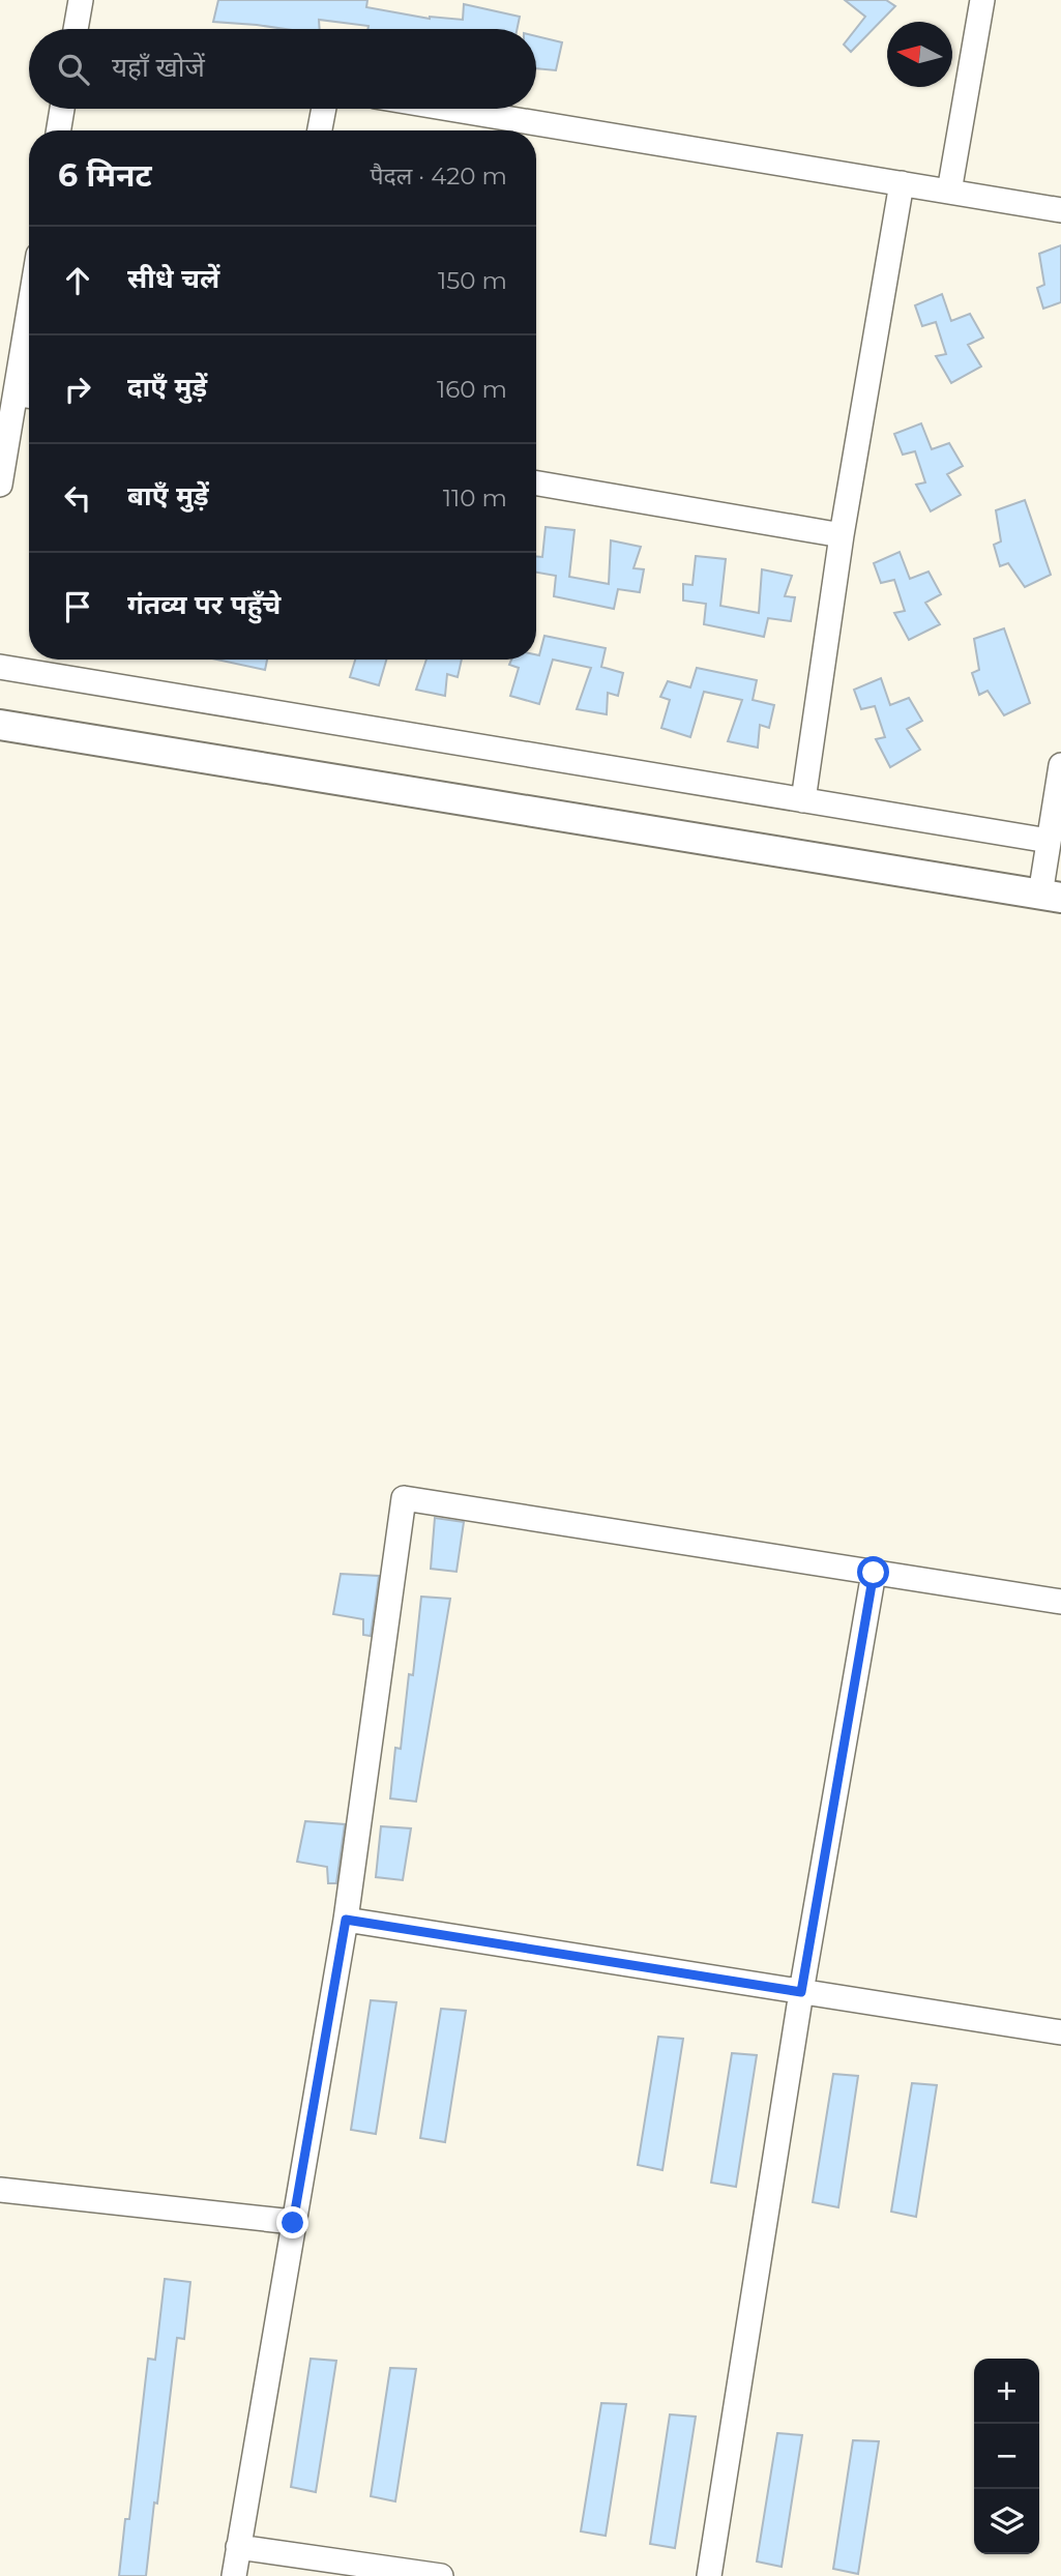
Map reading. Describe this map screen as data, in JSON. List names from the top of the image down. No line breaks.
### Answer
{"north":"left","page":{"search":"यहाँ खोजें","heading":["6 मिनट","पैदल · 420 m"],"list":[["सीधे चलें","150 m"],["दाएँ मुड़ें","160 m"],["बाएँ मुड़ें","110 m"],"गंतव्य पर पहुँचे"],"map_buttons":["+","−"]}}
